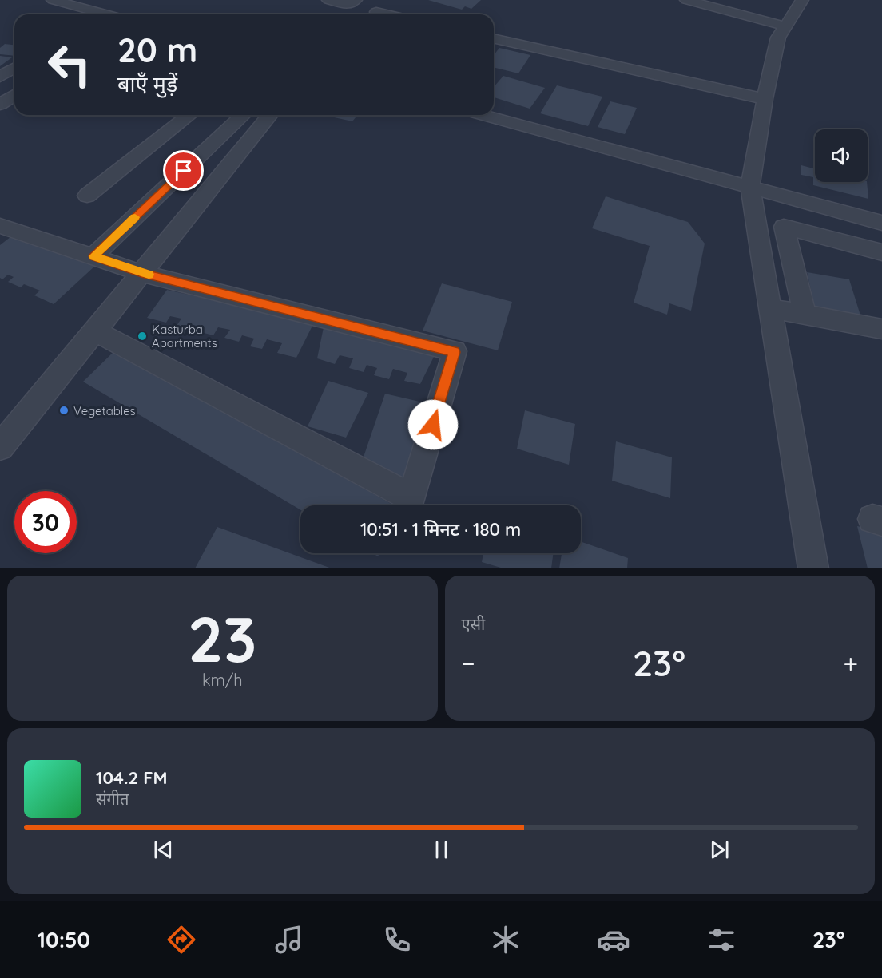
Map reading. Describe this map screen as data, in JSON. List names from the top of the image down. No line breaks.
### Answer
{"places":["Kasturba Apartments","Vegetables"],"page":{"turn":["20 m","बाएँ मुड़ें"],"limit":"30","trip":"10:51 · 1 मिनट · 180 m","tile":[["23","km/h"],"एसी"],"heat":["−","23°","+"],"song":["104.2 FM","संगीत"],"tabs":["10:50","23°"]}}
